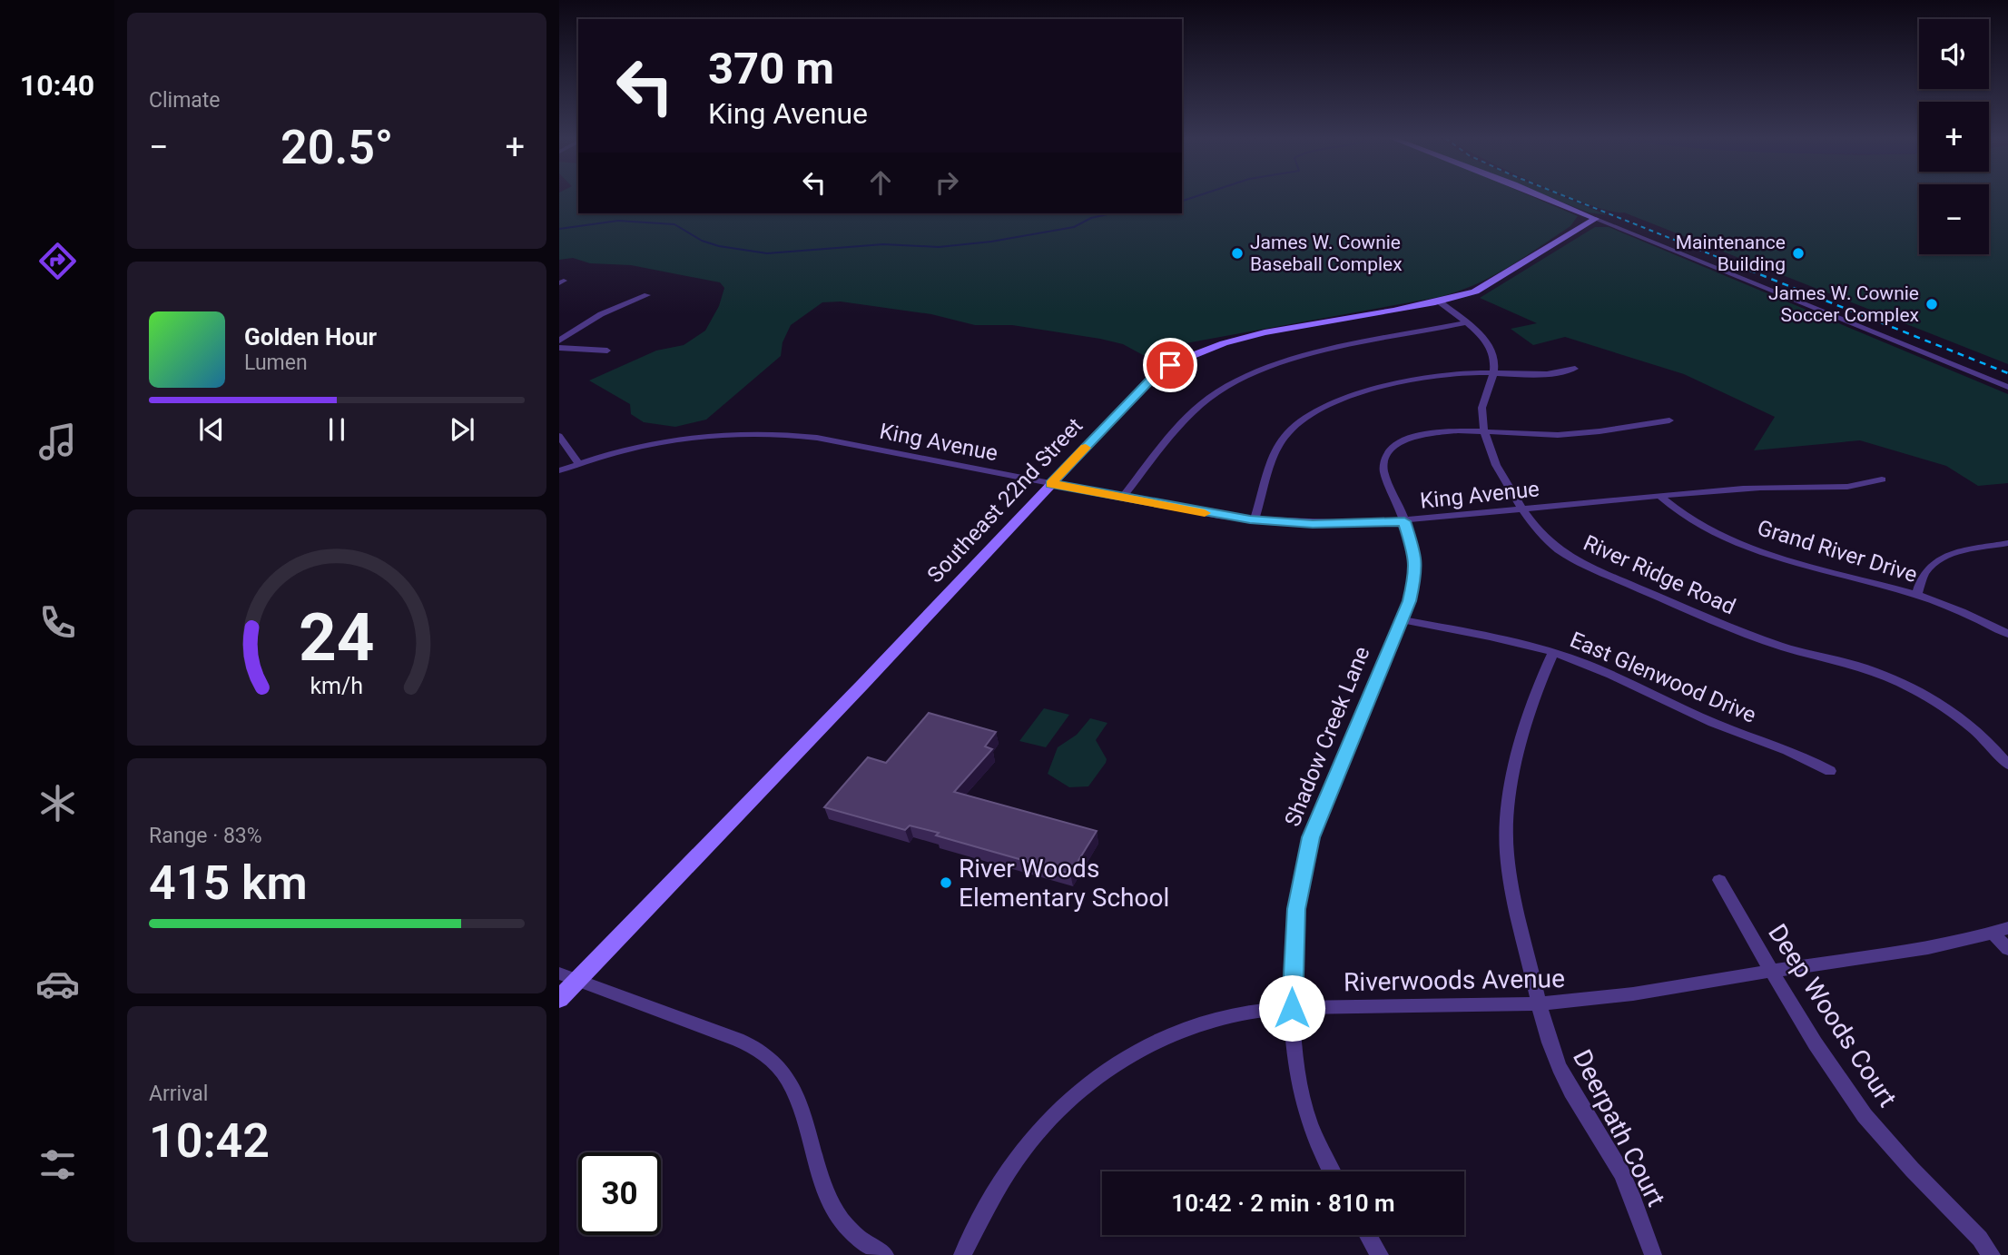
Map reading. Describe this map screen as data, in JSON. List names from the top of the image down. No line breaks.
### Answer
{"streets":{"street":["King Avenue","Southeast 22nd Street","Grand River Drive","River Ridge Road","East Glenwood Drive","Shadow Creek Lane","Riverwoods Avenue","Deep Woods Court","Deerpath Court"]},"crossings":[["King Avenue","Southeast 22nd Street"],["King Avenue","Grand River Drive"],["King Avenue","River Ridge Road"],["King Avenue","Shadow Creek Lane"],["Southeast 22nd Street","River Ridge Road"],["River Ridge Road","Shadow Creek Lane"],["East Glenwood Drive","Shadow Creek Lane"],["East Glenwood Drive","Deerpath Court"],["Shadow Creek Lane","Riverwoods Avenue"],["Riverwoods Avenue","Deep Woods Court"],["Riverwoods Avenue","Deerpath Court"]],"places":["James W. Cownie Baseball Complex","Maintenance Building","James W. Cownie Soccer Complex","River Woods Elementary School"],"page":{"tabs":"10:40","tile":["Climate",["Range · 83%","415 km"],["Arrival","10:42"]],"map_buttons":["+","−"],"turn":["370 m","King Avenue"],"heat":["−","20.5°","+"],"song":["Golden Hour","Lumen"],"limit":"30","trip":"10:42 · 2 min · 810 m","gauge":["24","km/h"]}}
